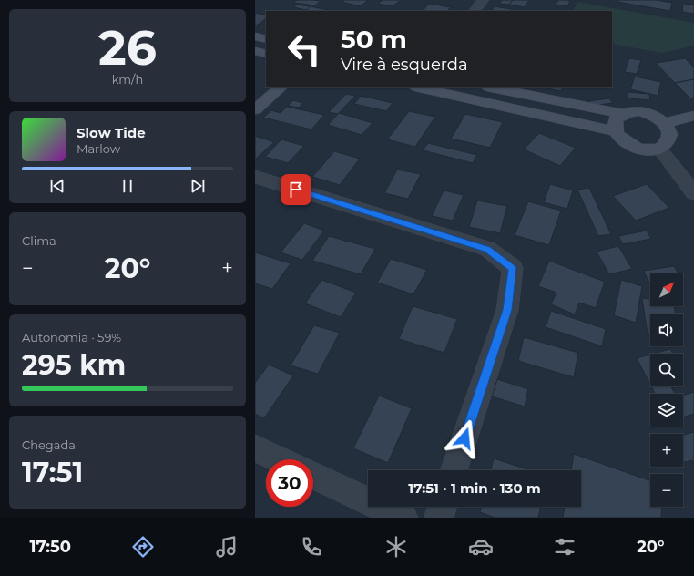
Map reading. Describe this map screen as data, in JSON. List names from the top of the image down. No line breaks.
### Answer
{"north":"top right","page":{"tile":[["26","km/h"],"Clima",["Autonomia · 59%","295 km"],["Chegada","17:51"]],"turn":["50 m","Vire à esquerda"],"song":["Slow Tide","Marlow"],"heat":["−","20°","+"],"map_buttons":["+","−"],"limit":"30","trip":"17:51 · 1 min · 130 m","tabs":["17:50","20°"]}}
